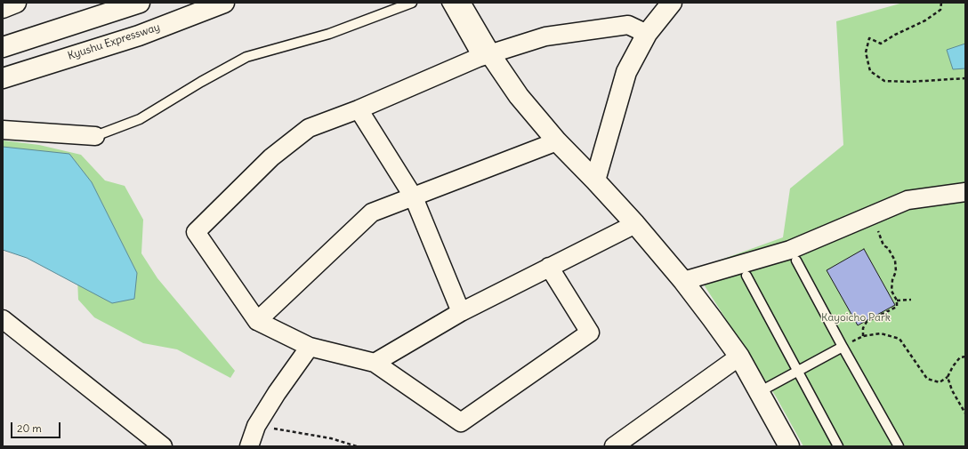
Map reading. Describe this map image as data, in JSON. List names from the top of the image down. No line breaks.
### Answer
{"streets":{"main road":["Kyushu Expressway"]},"parks":["Kayoicho Park"],"scale_bar":"20 m"}
